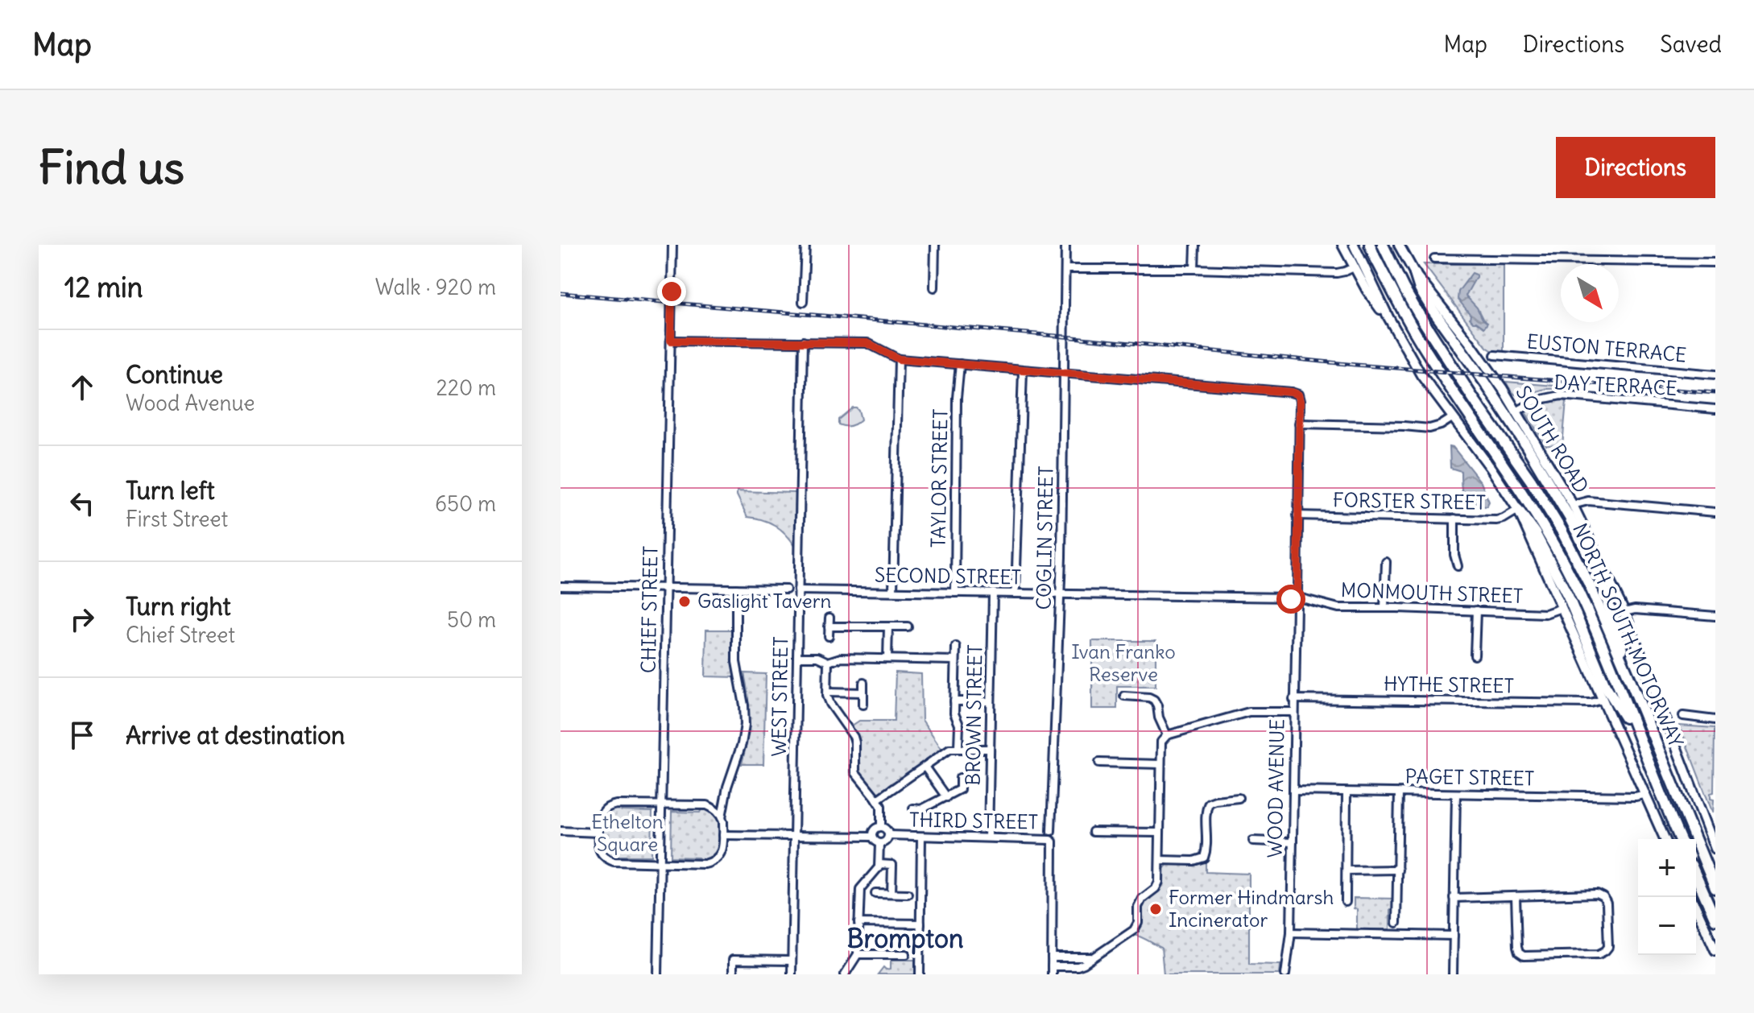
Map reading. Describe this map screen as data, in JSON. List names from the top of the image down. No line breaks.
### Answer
{"streets":{"highway":["NORTH SOUTH MOTORWAY"],"main road":["SOUTH ROAD"],"street":["EUSTON TERRACE","DAY TERRACE","TAYLOR STREET","FORSTER STREET","COGLIN STREET","SECOND STREET","MONMOUTH STREET","CHIEF STREET","HYTHE STREET","WEST STREET","BROWN STREET","PAGET STREET","WOOD AVENUE","THIRD STREET"]},"crossings":[["DAY TERRACE","SOUTH ROAD"],["TAYLOR STREET","SECOND STREET"],["FORSTER STREET","WOOD AVENUE"],["COGLIN STREET","SECOND STREET"],["COGLIN STREET","WOOD AVENUE"],["SECOND STREET","MONMOUTH STREET"],["SECOND STREET","WEST STREET"],["SECOND STREET","BROWN STREET"],["SECOND STREET","WOOD AVENUE"],["MONMOUTH STREET","WOOD AVENUE"],["HYTHE STREET","WOOD AVENUE"],["BROWN STREET","THIRD STREET"],["PAGET STREET","WOOD AVENUE"]],"districts":["Brompton"],"parks":["Ivan Franko Reserve","Ethelton Square"],"places":["Gaslight Tavern","Former Hindmarsh Incinerator"],"north":"bottom right","page":{"header":"Map","nav":["Map","Directions","Saved"],"buttons":"Directions","title":"Find us","heading":["12 min","Walk · 920 m"],"list":[["Continue","Wood Avenue","220 m"],["Turn left","First Street","650 m"],["Turn right","Chief Street","50 m"],"Arrive at destination"],"map_buttons":["+","−"]}}
